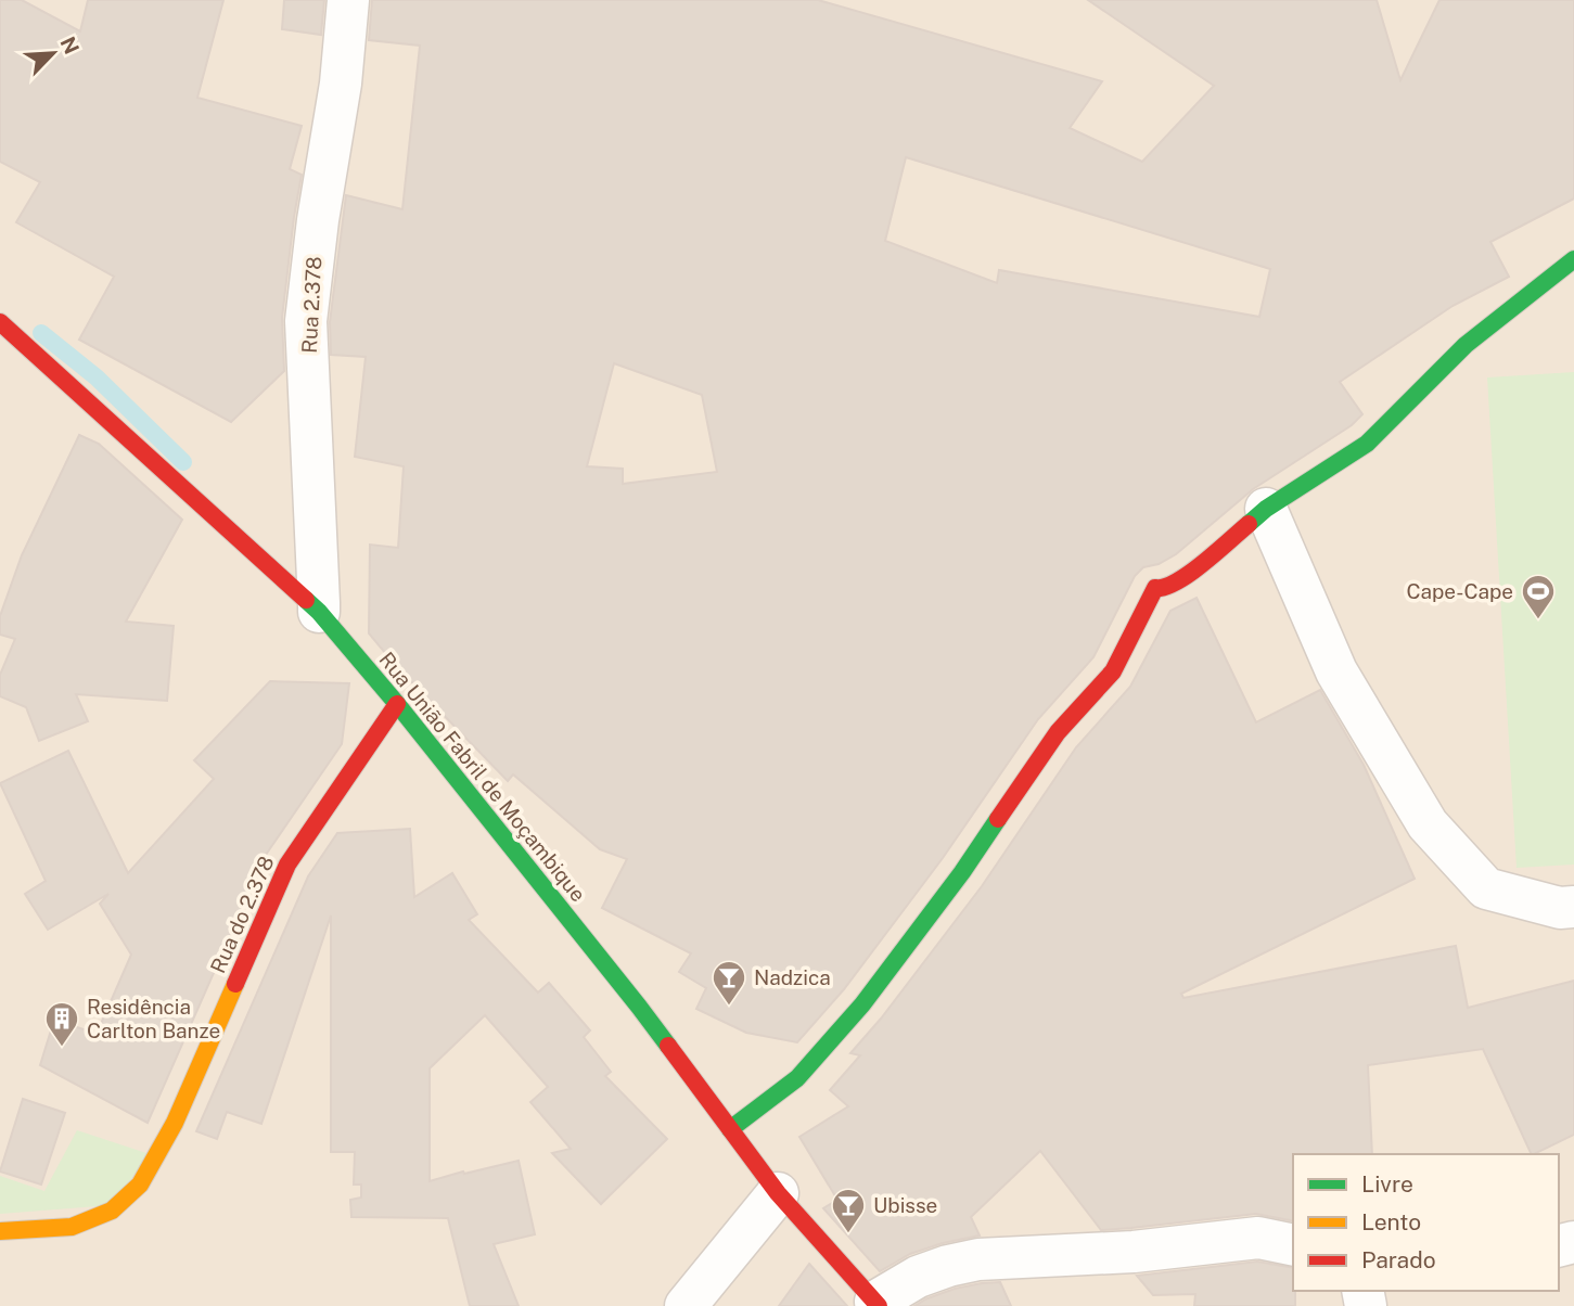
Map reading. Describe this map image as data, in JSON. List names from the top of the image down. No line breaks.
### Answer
{"streets":{"street":["Rua 2.378","Rua União Fabril de Moçambique","Rua do 2.378"]},"crossings":[["Rua 2.378","Rua União Fabril de Moçambique"],["Rua União Fabril de Moçambique","Rua do 2.378"]],"places":{"sports":["Cape-Cape"],"bar":["Nadzica","Ubisse"],"building":["Residência Carlton Banze"]},"legend":["Livre","Lento","Parado"],"north":"top right"}
